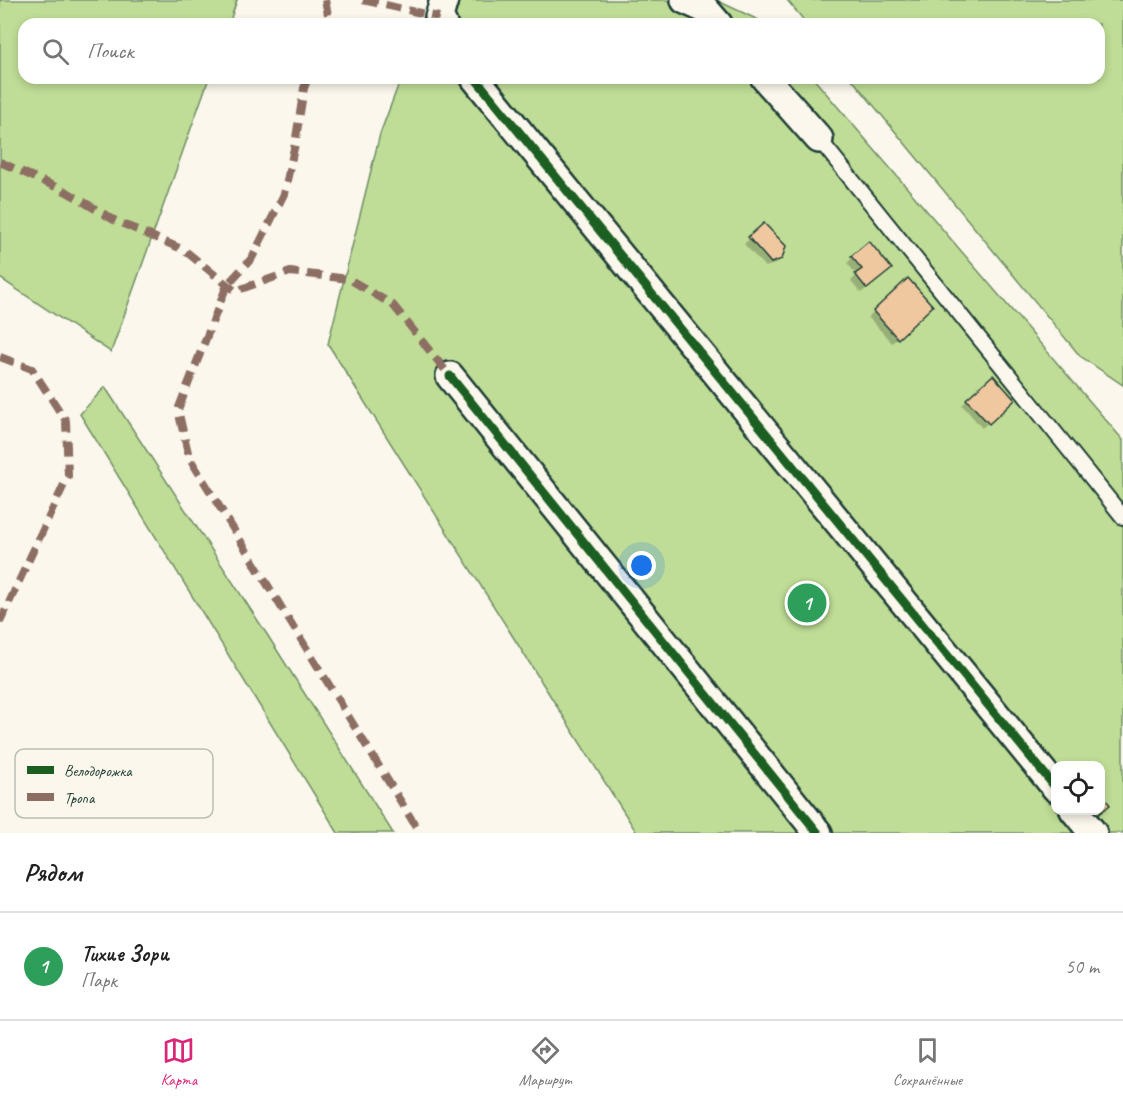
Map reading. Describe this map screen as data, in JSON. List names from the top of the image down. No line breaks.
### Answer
{"legend":["Велодорожка","Тропа"],"page":{"search":"Поиск","pins":"1","heading":"Рядом","list":[{"mark":"1","name":"Тихие Зори","note":"Парк","value":"50 m"}],"nav":["Карта","Маршрут","Сохранённые"]}}
